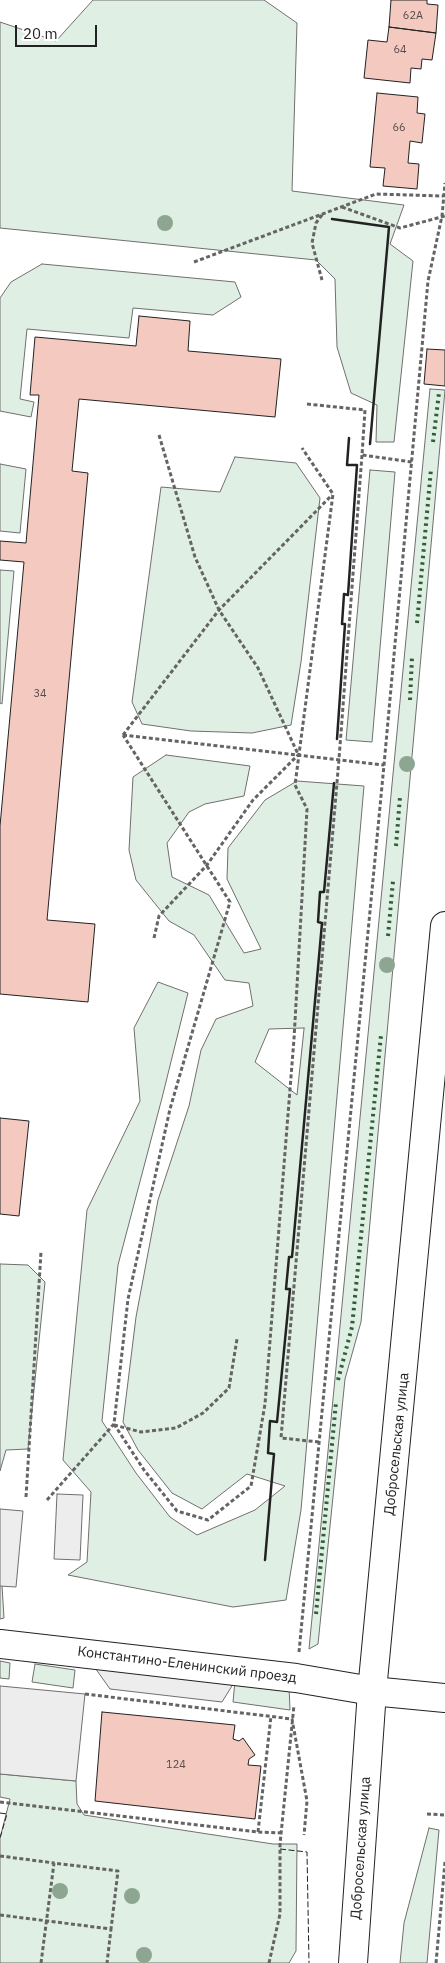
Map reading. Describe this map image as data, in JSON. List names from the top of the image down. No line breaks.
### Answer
{"streets":{"main road":["Добросельская улица","Константино-Еленинский проезд"]},"crossings":[["Добросельская улица","Константино-Еленинский проезд"]],"house_numbers":["62А","64","66","34","124"],"scale_bar":"20 m"}
